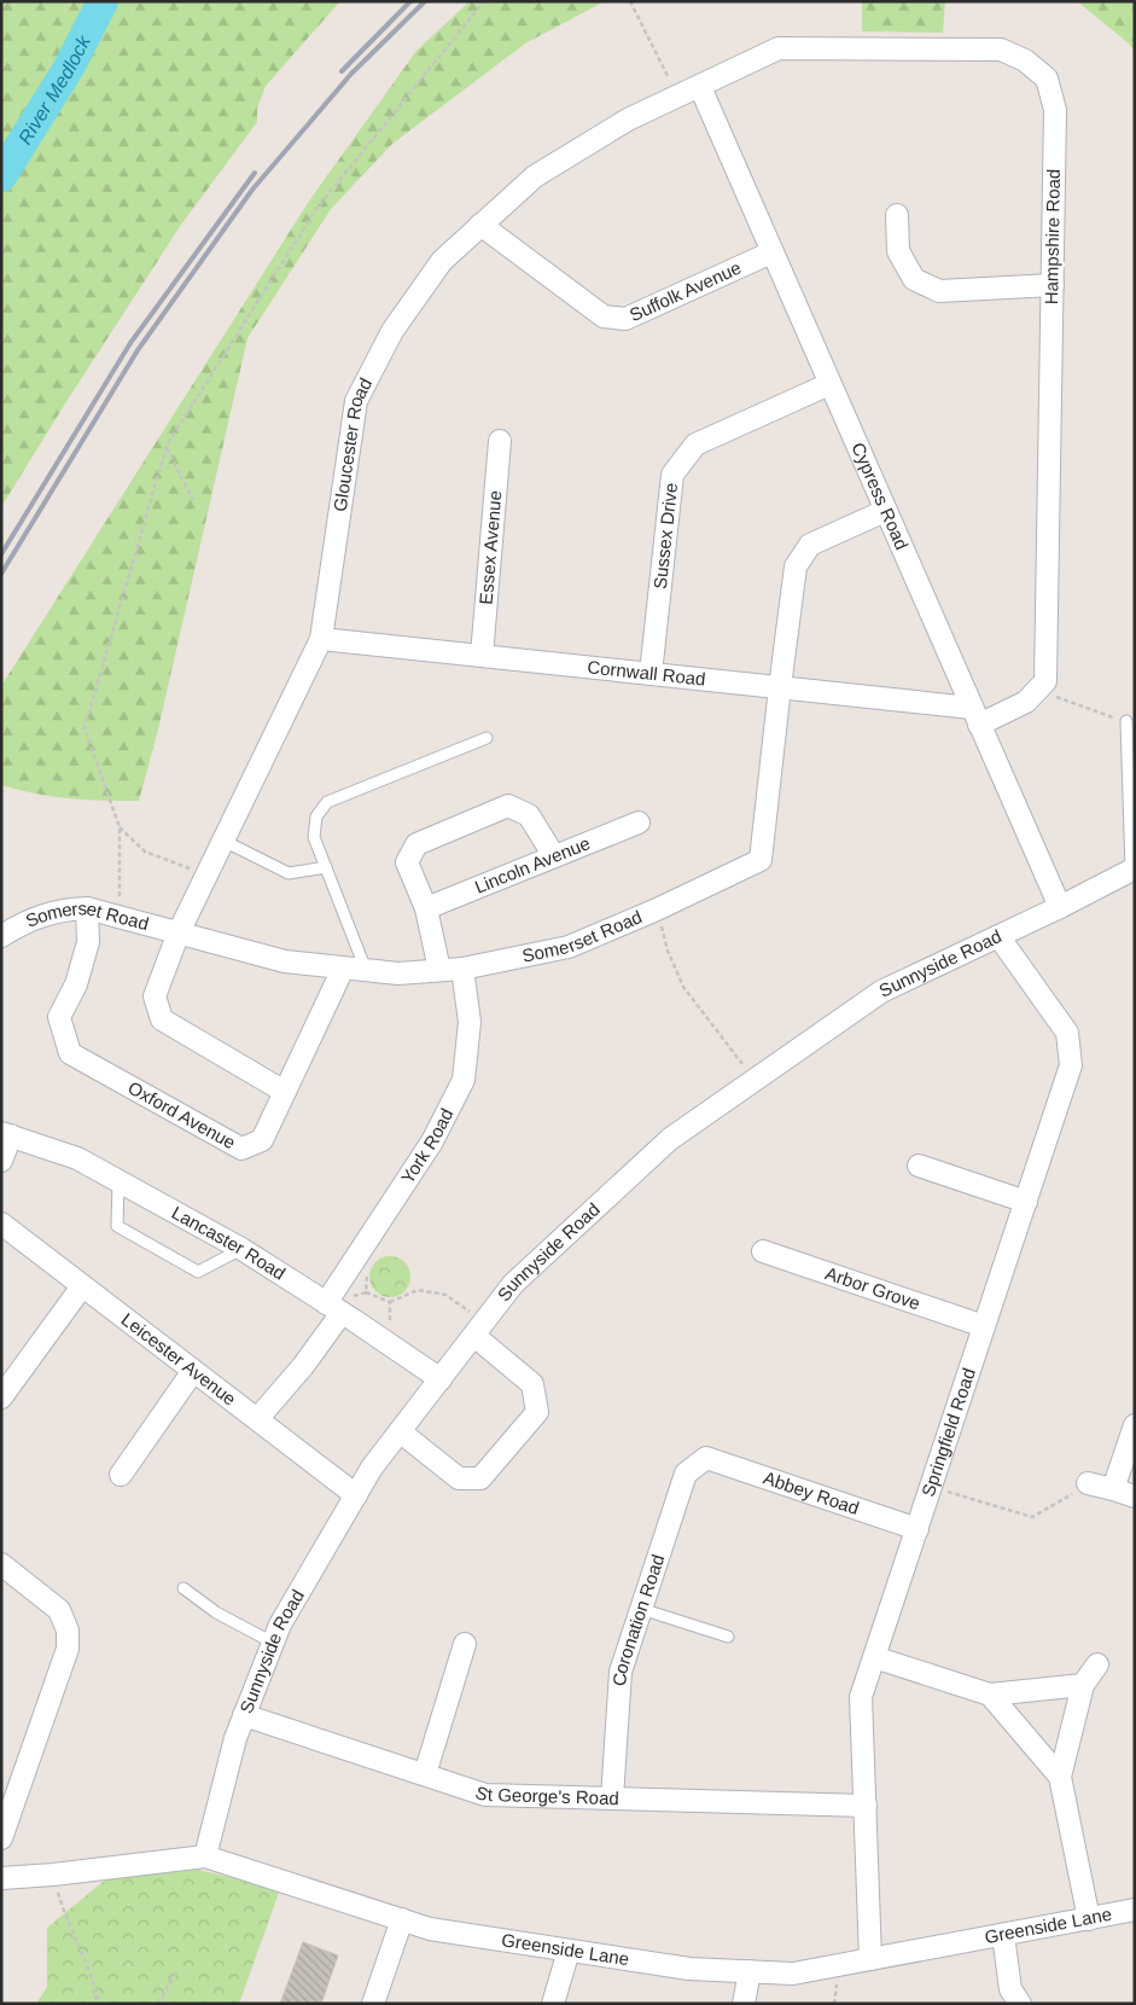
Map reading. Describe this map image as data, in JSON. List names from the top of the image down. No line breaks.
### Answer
{"streets":{"street":["Hampshire Road","Suffolk Avenue","Gloucester Road","Cypress Road","Sussex Drive","Essex Avenue","Cornwall Road","Lincoln Avenue","Somerset Road","Sunnyside Road","Oxford Avenue","York Road","Lancaster Road","Arbor Grove","Leicester Avenue","Springfield Road","Abbey Road","Coronation Road","St George's Road","Greenside Lane"]},"crossings":[["Hampshire Road","Gloucester Road"],["Hampshire Road","Cypress Road"],["Suffolk Avenue","Gloucester Road"],["Suffolk Avenue","Cypress Road"],["Gloucester Road","Cypress Road"],["Gloucester Road","Cornwall Road"],["Gloucester Road","Somerset Road"],["Gloucester Road","Oxford Avenue"],["Cypress Road","Sussex Drive"],["Cypress Road","Cornwall Road"],["Cypress Road","Somerset Road"],["Cypress Road","Sunnyside Road"],["Sussex Drive","Cornwall Road"],["Essex Avenue","Cornwall Road"],["Cornwall Road","Somerset Road"],["Somerset Road","Oxford Avenue"],["Somerset Road","York Road"],["Sunnyside Road","Lancaster Road"],["Sunnyside Road","Leicester Avenue"],["Sunnyside Road","Springfield Road"],["Sunnyside Road","St George's Road"],["Sunnyside Road","Greenside Lane"],["York Road","Lancaster Road"],["York Road","Leicester Avenue"],["Arbor Grove","Springfield Road"],["Springfield Road","Abbey Road"],["Springfield Road","St George's Road"],["Springfield Road","Greenside Lane"],["Abbey Road","Coronation Road"],["Coronation Road","St George's Road"]],"water":["River Medlock"]}
